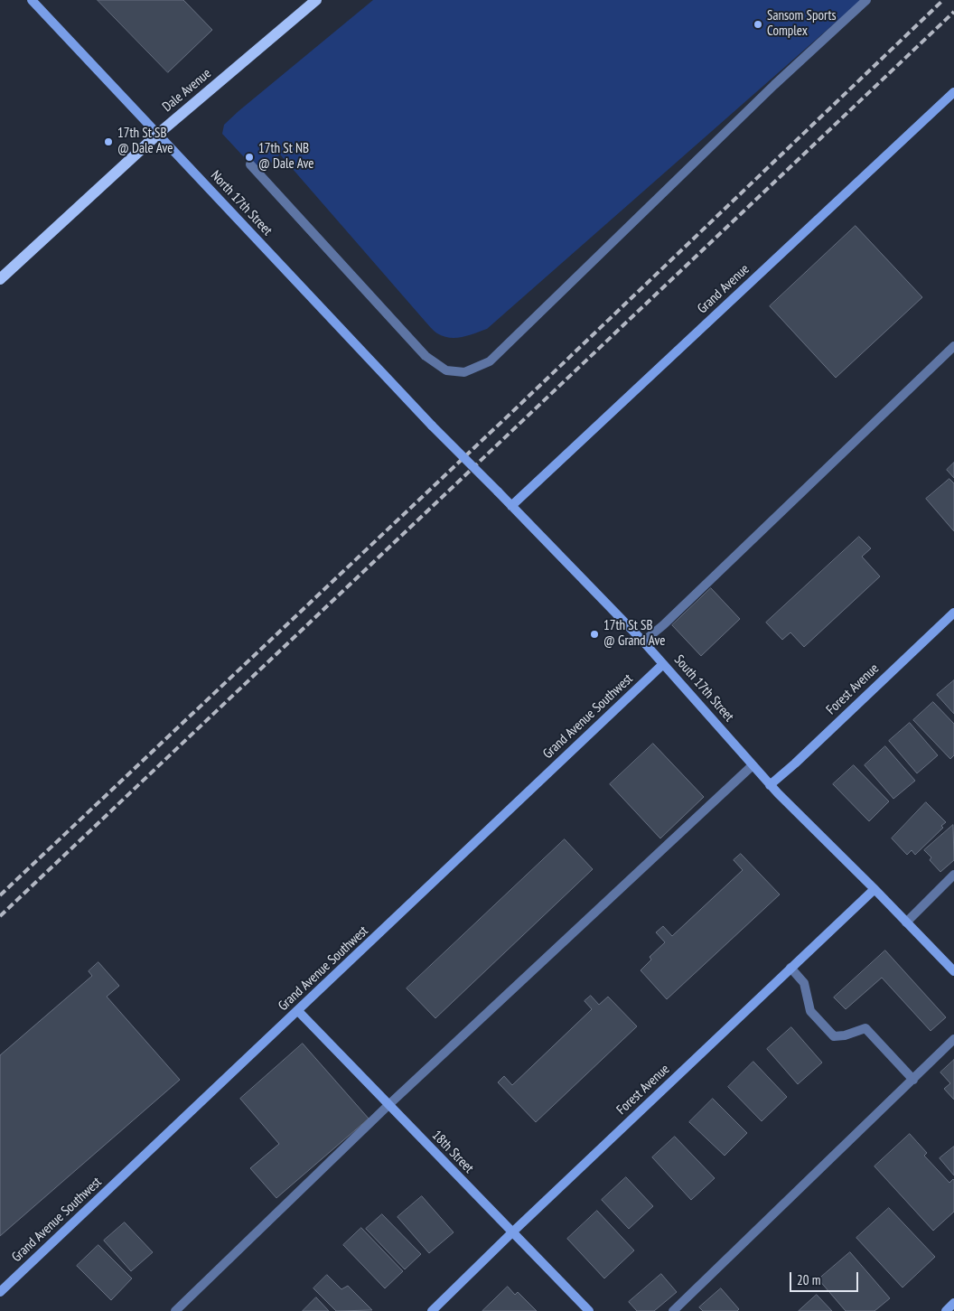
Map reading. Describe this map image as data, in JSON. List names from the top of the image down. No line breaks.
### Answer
{"streets":{"main road":["Dale Avenue"],"street":["North 17th Street","Grand Avenue","South 17th Street","Forest Avenue","Grand Avenue Southwest","18th Street"]},"crossings":[["Dale Avenue","North 17th Street"],["North 17th Street","South 17th Street"],["Grand Avenue","South 17th Street"],["South 17th Street","Forest Avenue"],["South 17th Street","Grand Avenue Southwest"],["Forest Avenue","18th Street"],["Grand Avenue Southwest","18th Street"]],"places":["Sansom Sports Complex","17th St SB @ Dale Ave","17th St NB @ Dale Ave","17th St SB @ Grand Ave"],"scale_bar":"20 m"}
